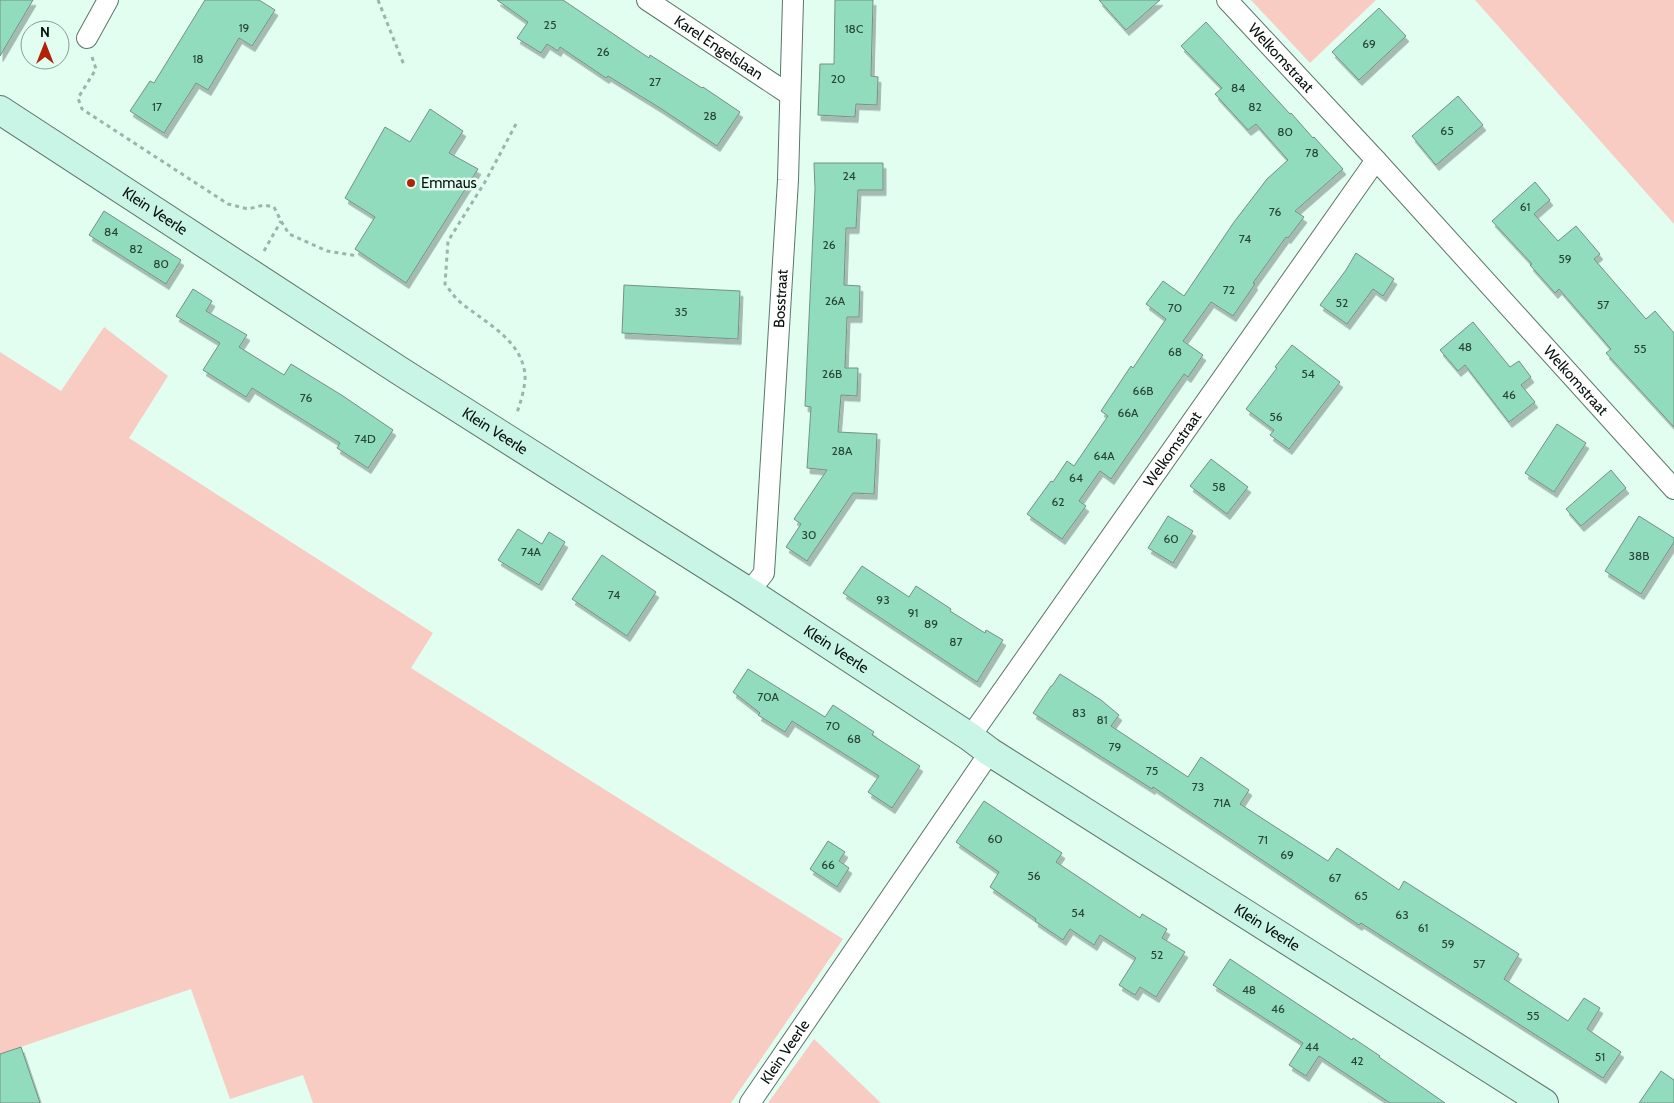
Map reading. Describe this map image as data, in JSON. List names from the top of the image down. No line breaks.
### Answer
{"streets":{"main road":["Klein Veerle"],"street":["Karel Engelslaan","Welkomstraat","Bosstraat"]},"crossings":[["Karel Engelslaan","Bosstraat"],["Welkomstraat","Klein Veerle"],["Klein Veerle","Bosstraat"]],"places":["Emmaus"],"house_numbers":["25","19","18C","69","26","18","20","27","84","17","82","28","65","80","78","24","61","76","84","74","26","82","59","80","72","26A","52","57","70","35","48","55","68","26B","54","66B","46","76","66A","56","74D","28A","64A","64","58","62","30","60","74A","38B","74","93","91","89","87","70A","83","81","70","68","79","75","73","71A","60","71","69","66","56","67","65","54","63","61","59","52","57","48","46","55","44","51","42"],"north":"top"}
